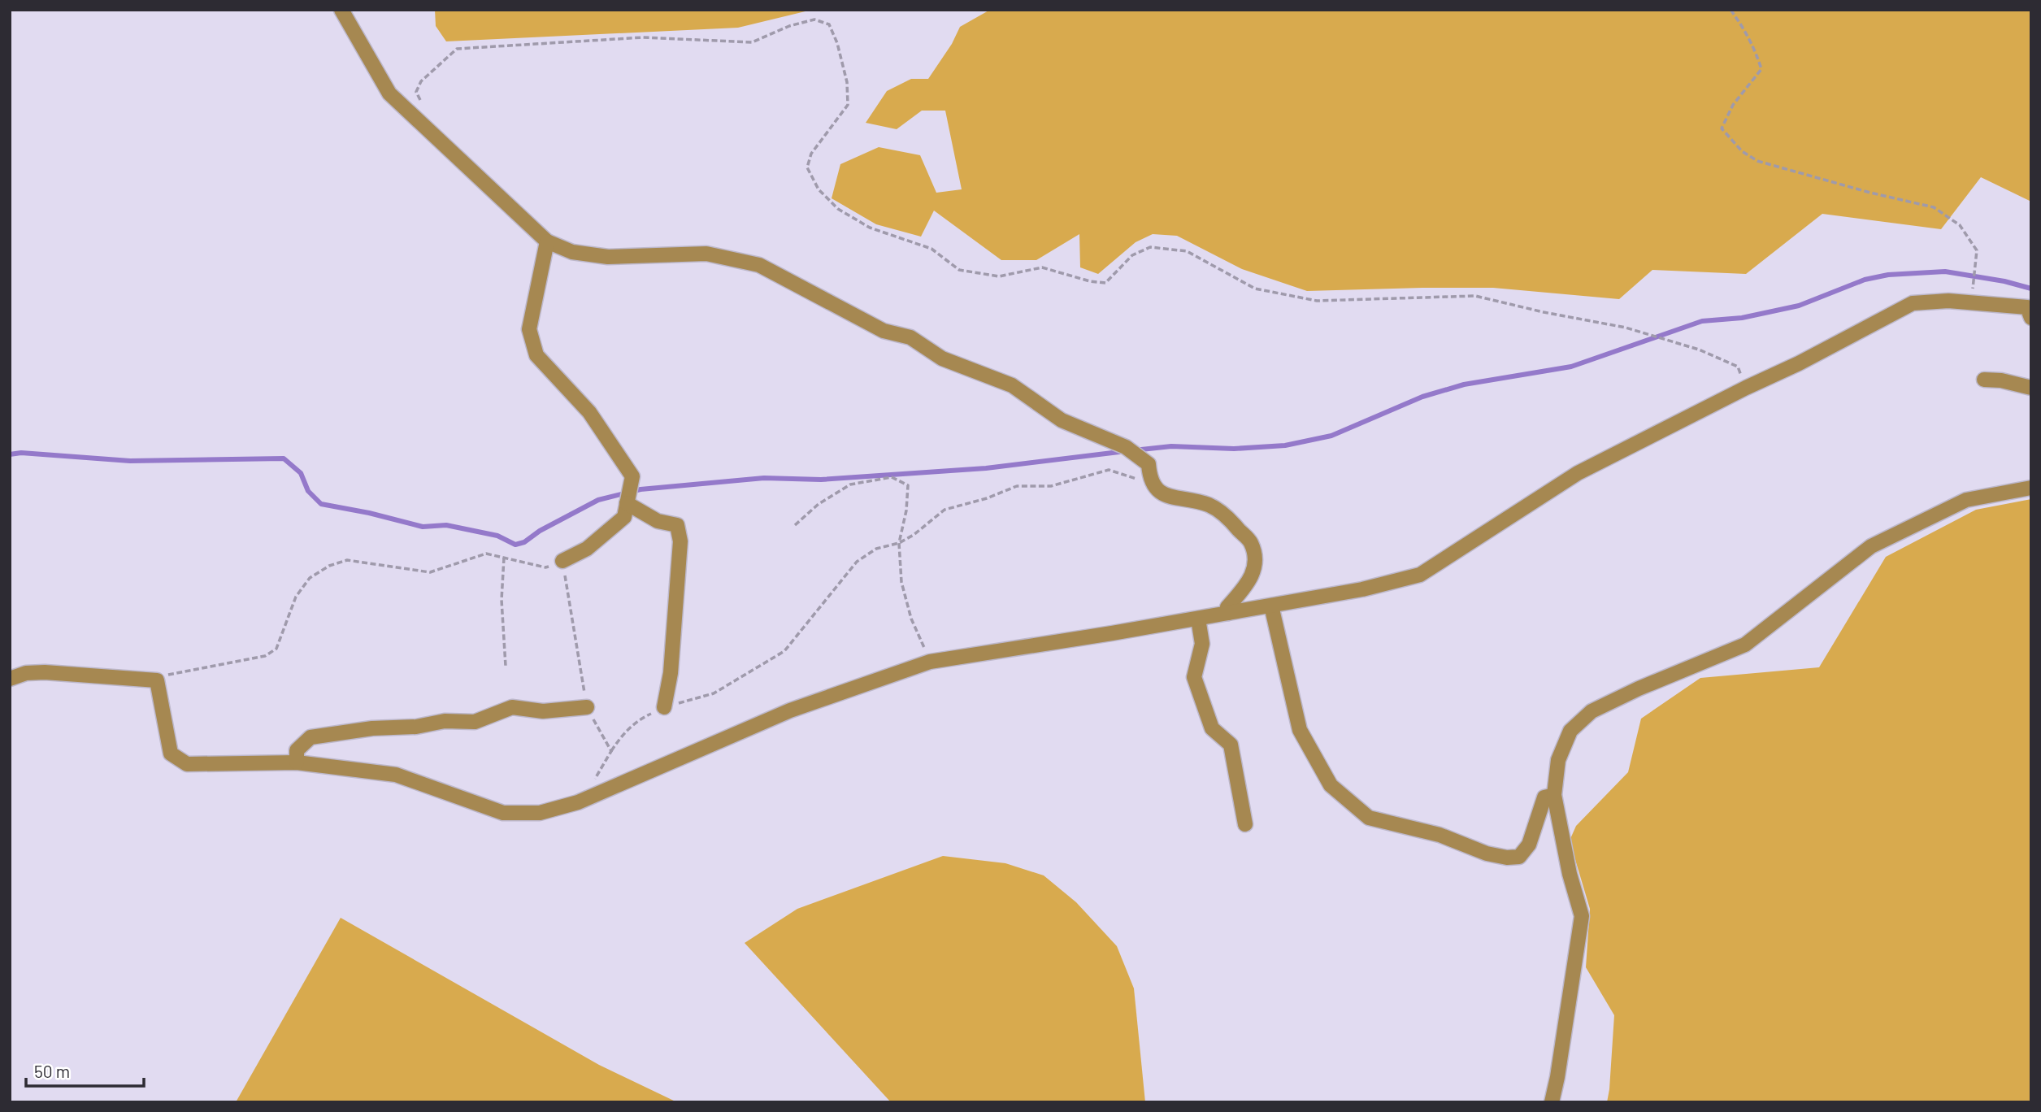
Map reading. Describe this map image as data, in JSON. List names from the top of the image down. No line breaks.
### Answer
{"scale_bar":"50 m"}
